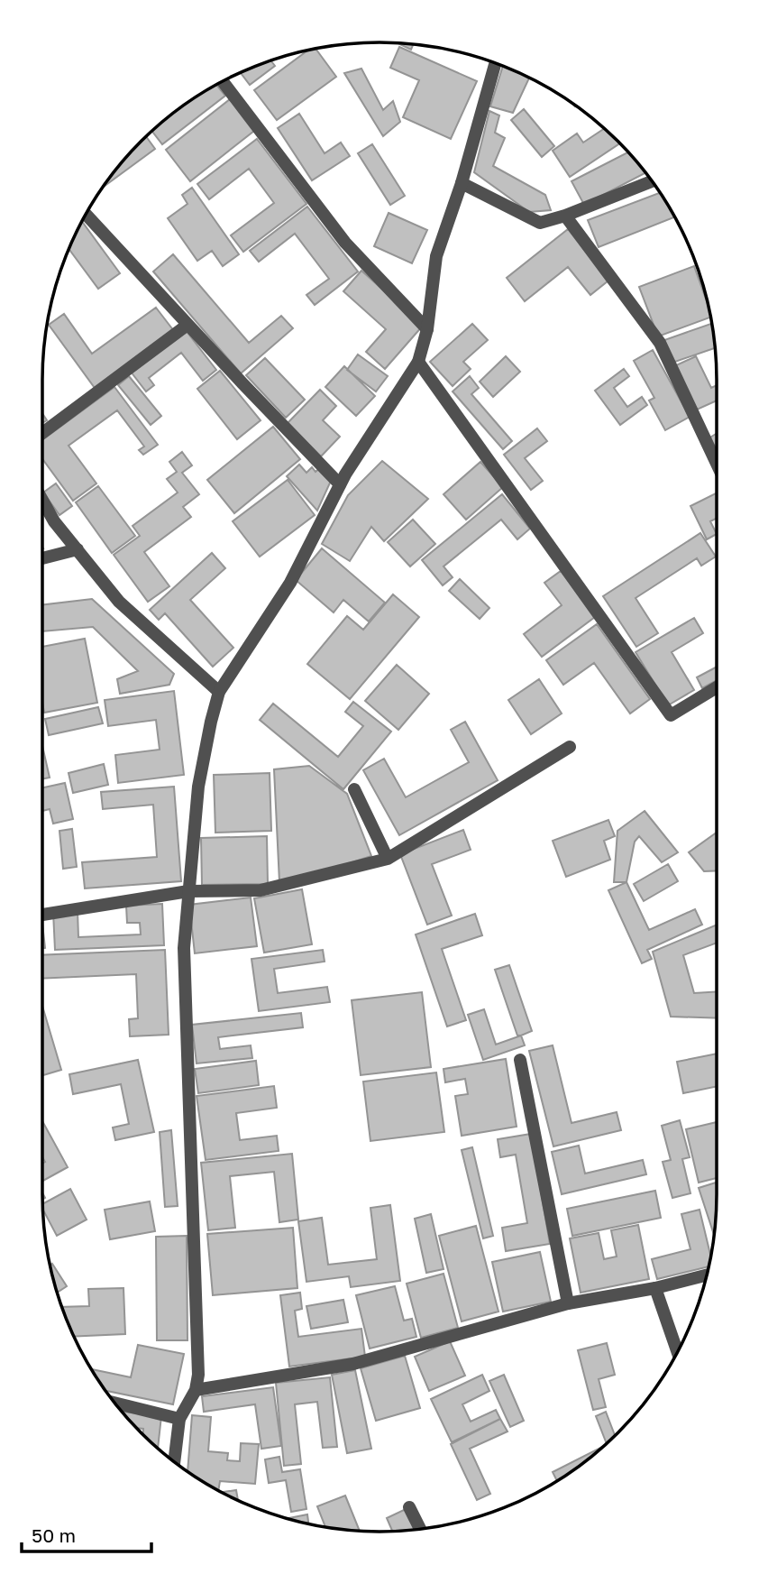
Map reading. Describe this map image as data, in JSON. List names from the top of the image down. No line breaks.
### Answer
{"scale_bar":"50 m"}
